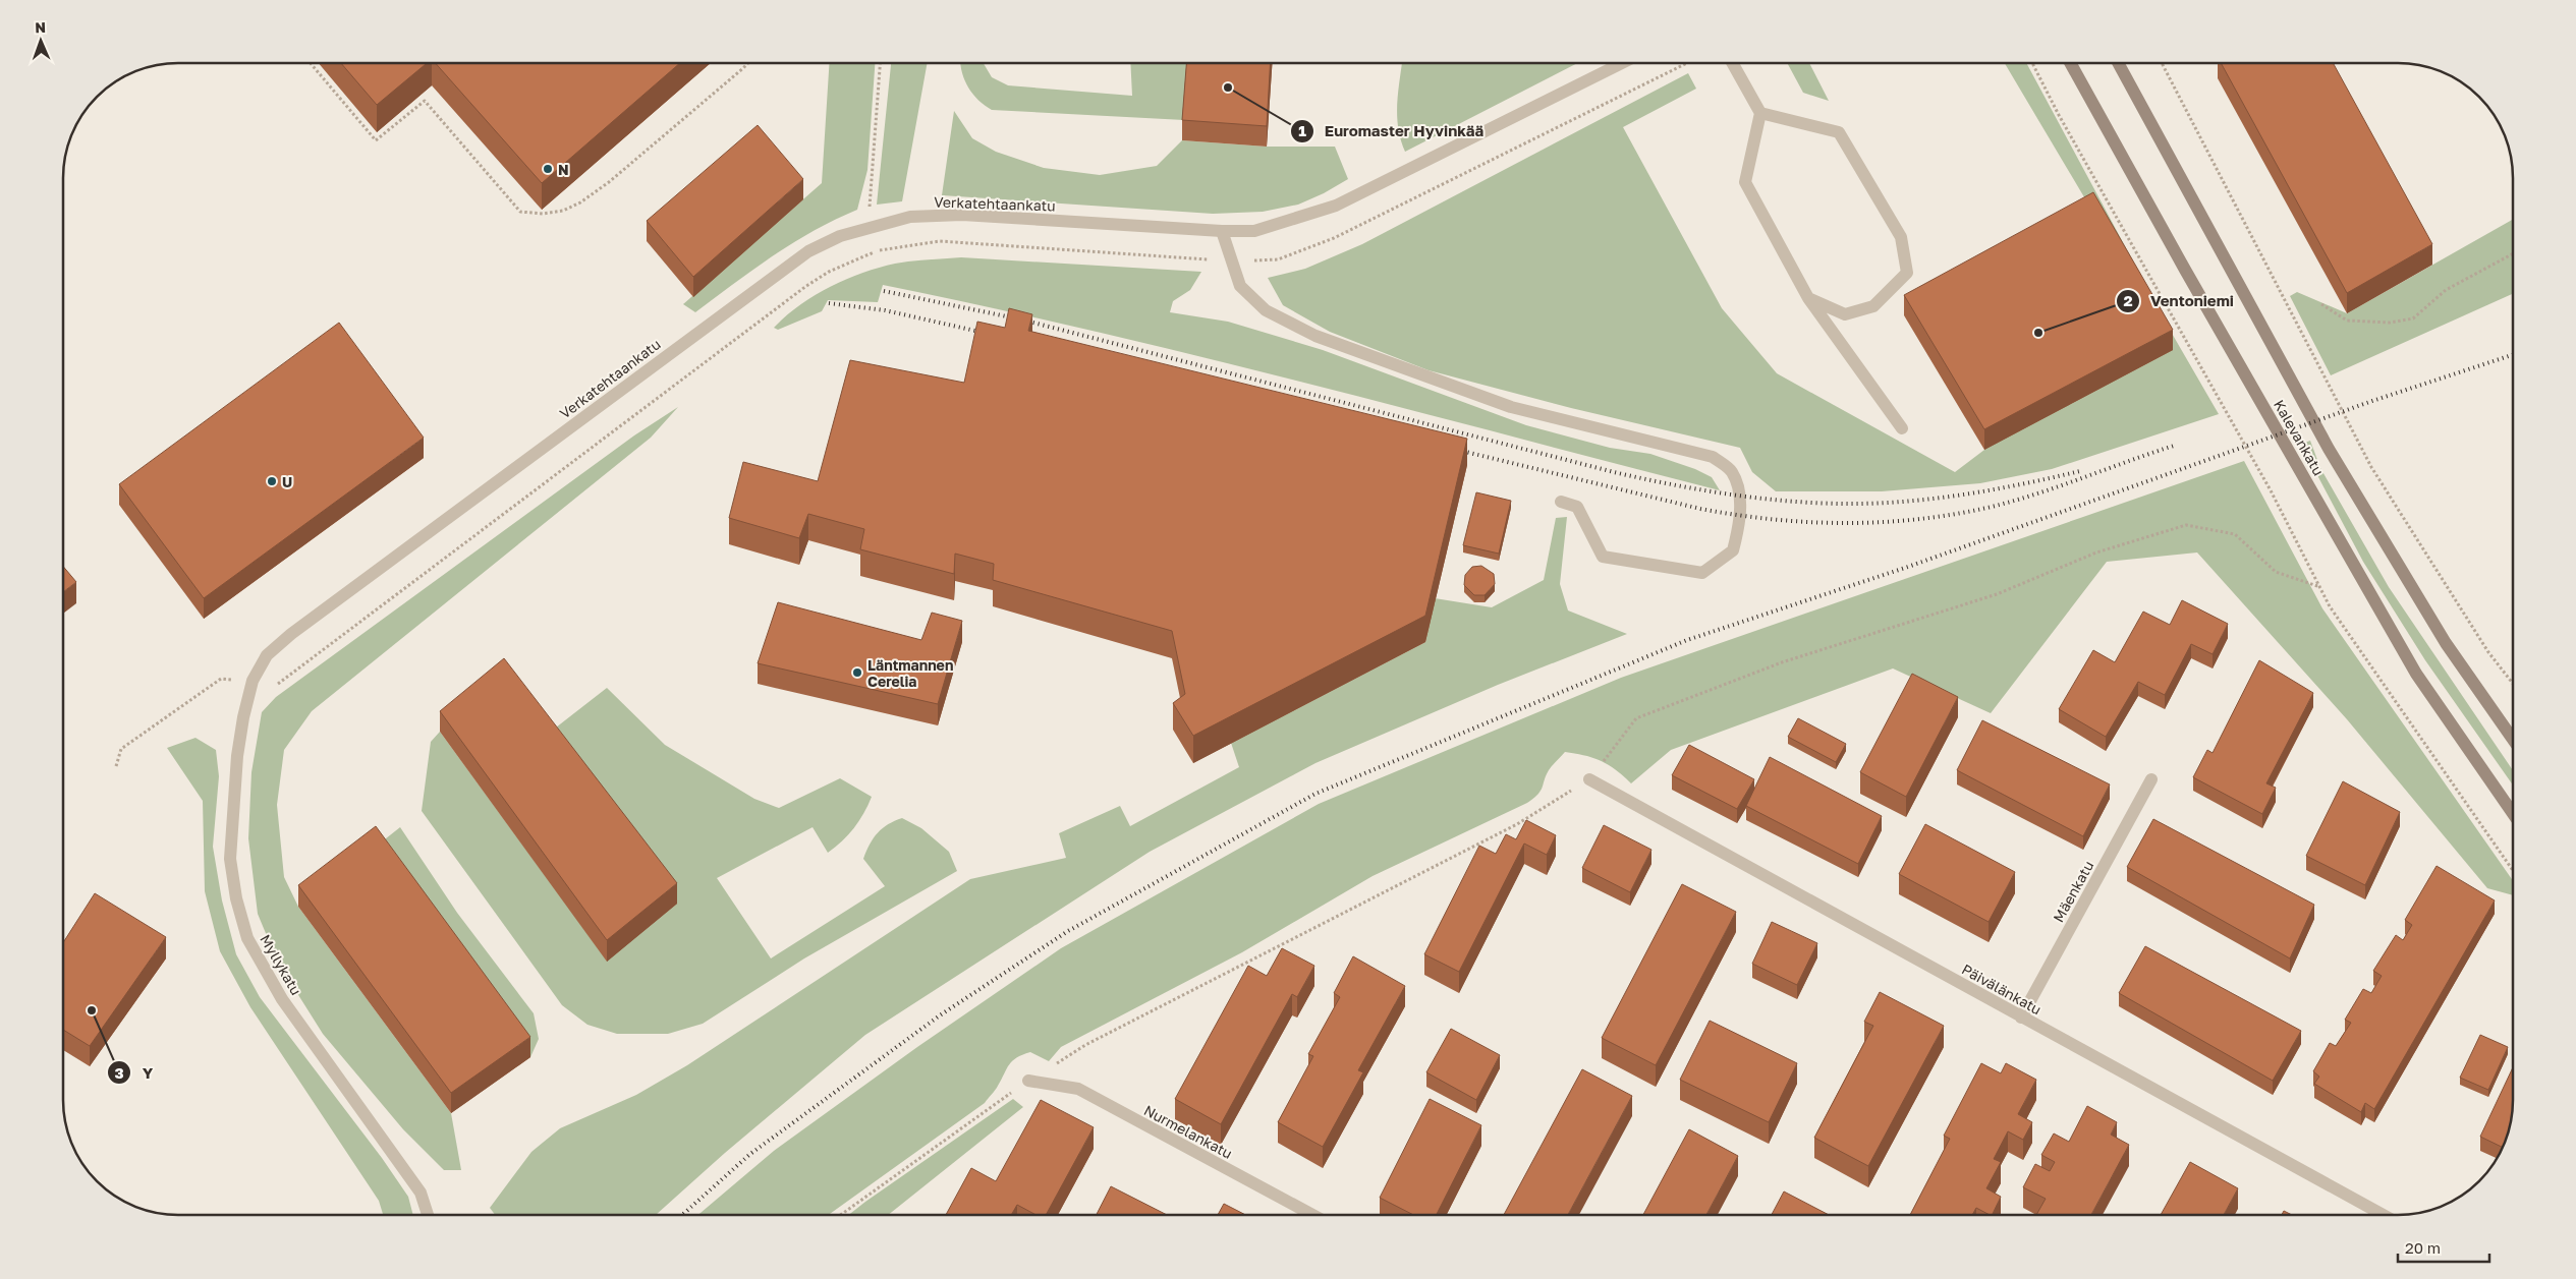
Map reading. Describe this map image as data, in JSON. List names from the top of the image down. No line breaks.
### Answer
{"streets":{"main road":["Kalevankatu"],"street":["Verkatehtaankatu","Mäenkatu","Myllykatu","Päivälänkatu","Nurmelankatu"]},"crossings":[["Verkatehtaankatu","Myllykatu"],["Mäenkatu","Päivälänkatu"]],"places":["Euromaster Hyvinkää","N","Ventoniemi","U","Läntmannen Cerelia","Y"],"scale_bar":"20 m","north":"top"}
